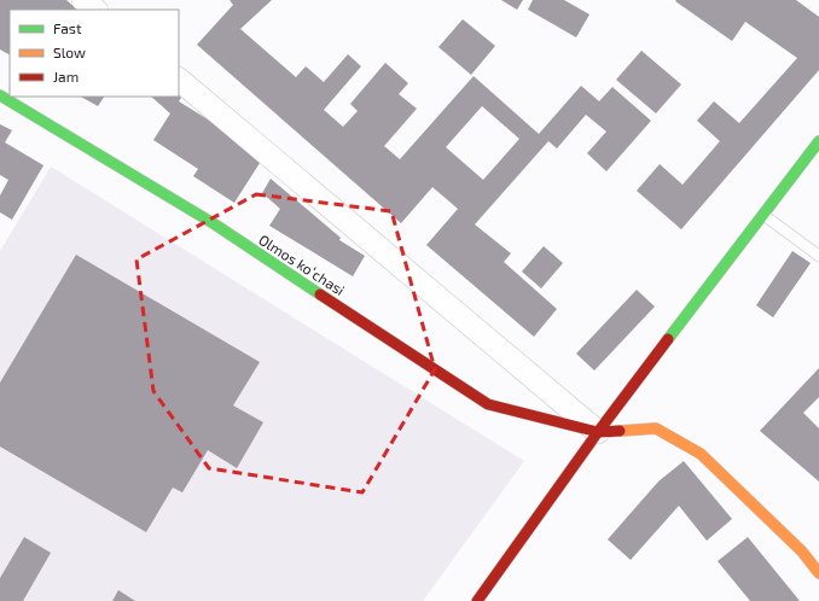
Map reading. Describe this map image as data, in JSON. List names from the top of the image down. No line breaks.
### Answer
{"streets":{"street":["Olmos koʻchasi"]},"legend":["Fast","Slow","Jam"]}
